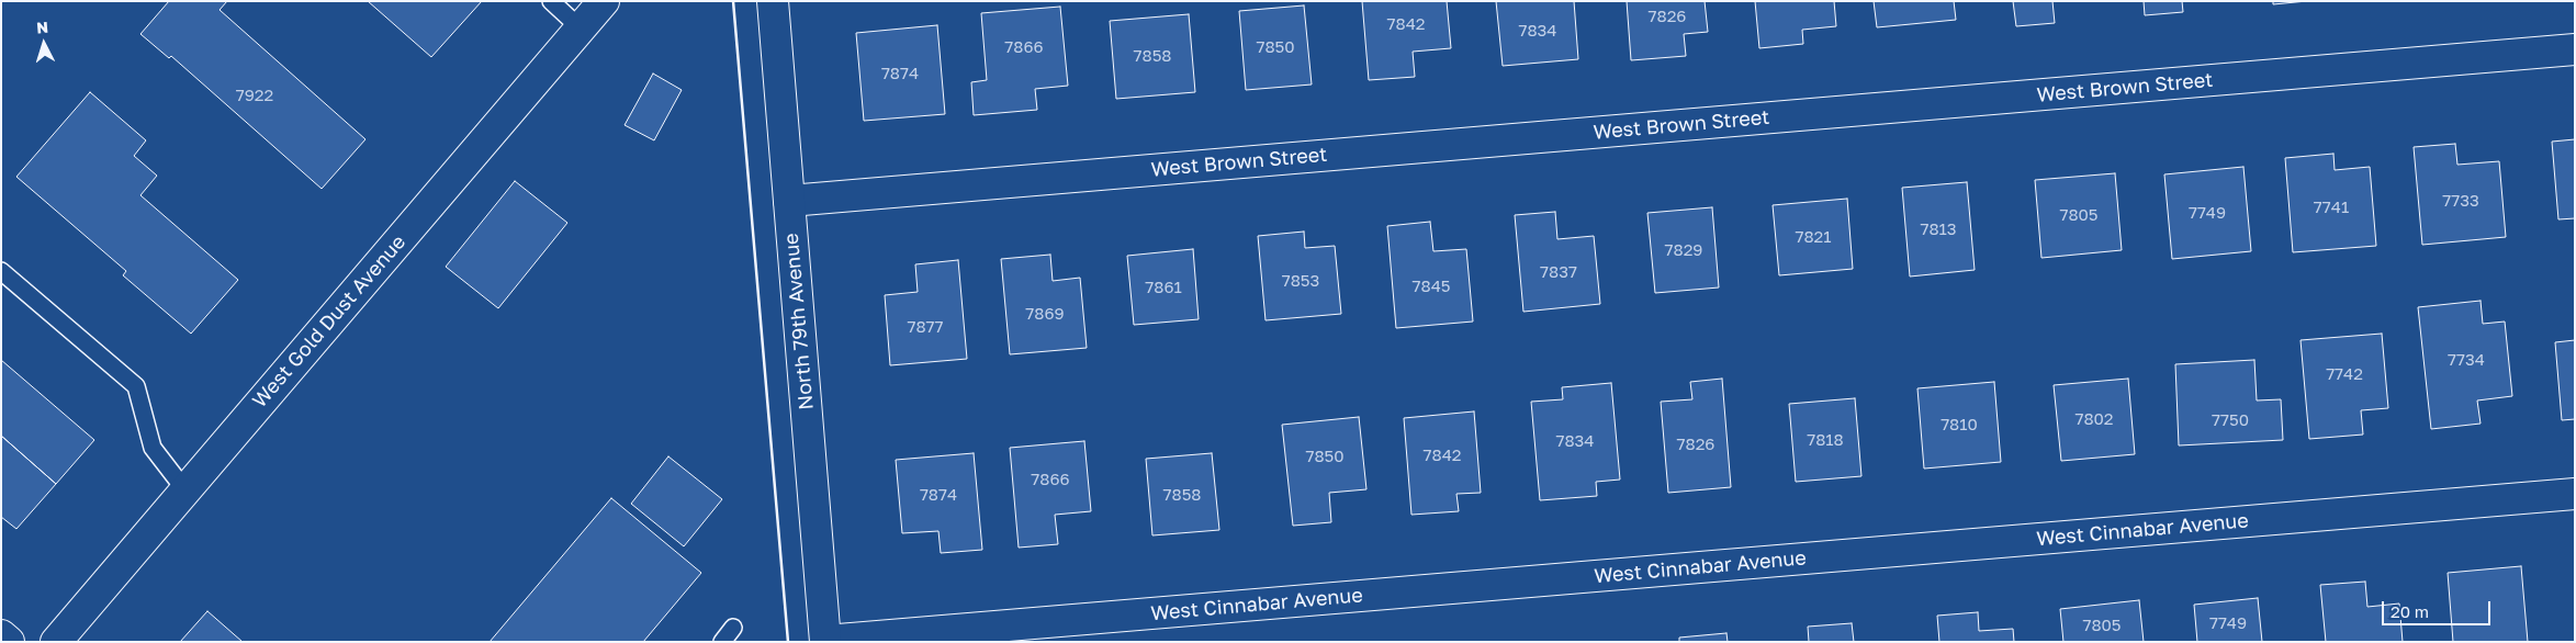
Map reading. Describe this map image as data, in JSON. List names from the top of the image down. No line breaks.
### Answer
{"streets":{"street":["West Brown Street","West Gold Dust Avenue","North 79th Avenue","West Cinnabar Avenue"]},"crossings":[["West Brown Street","North 79th Avenue"],["North 79th Avenue","West Cinnabar Avenue"]],"house_numbers":["7826","7842","7834","7866","7850","7858","7874","7922","7733","7741","7749","7805","7813","7821","7829","7837","7853","7845","7861","7869","7877","7734","7742","7802","7750","7810","7818","7834","7826","7842","7850","7866","7874","7858","7749","7805"],"scale_bar":"20 m","north":"top"}
